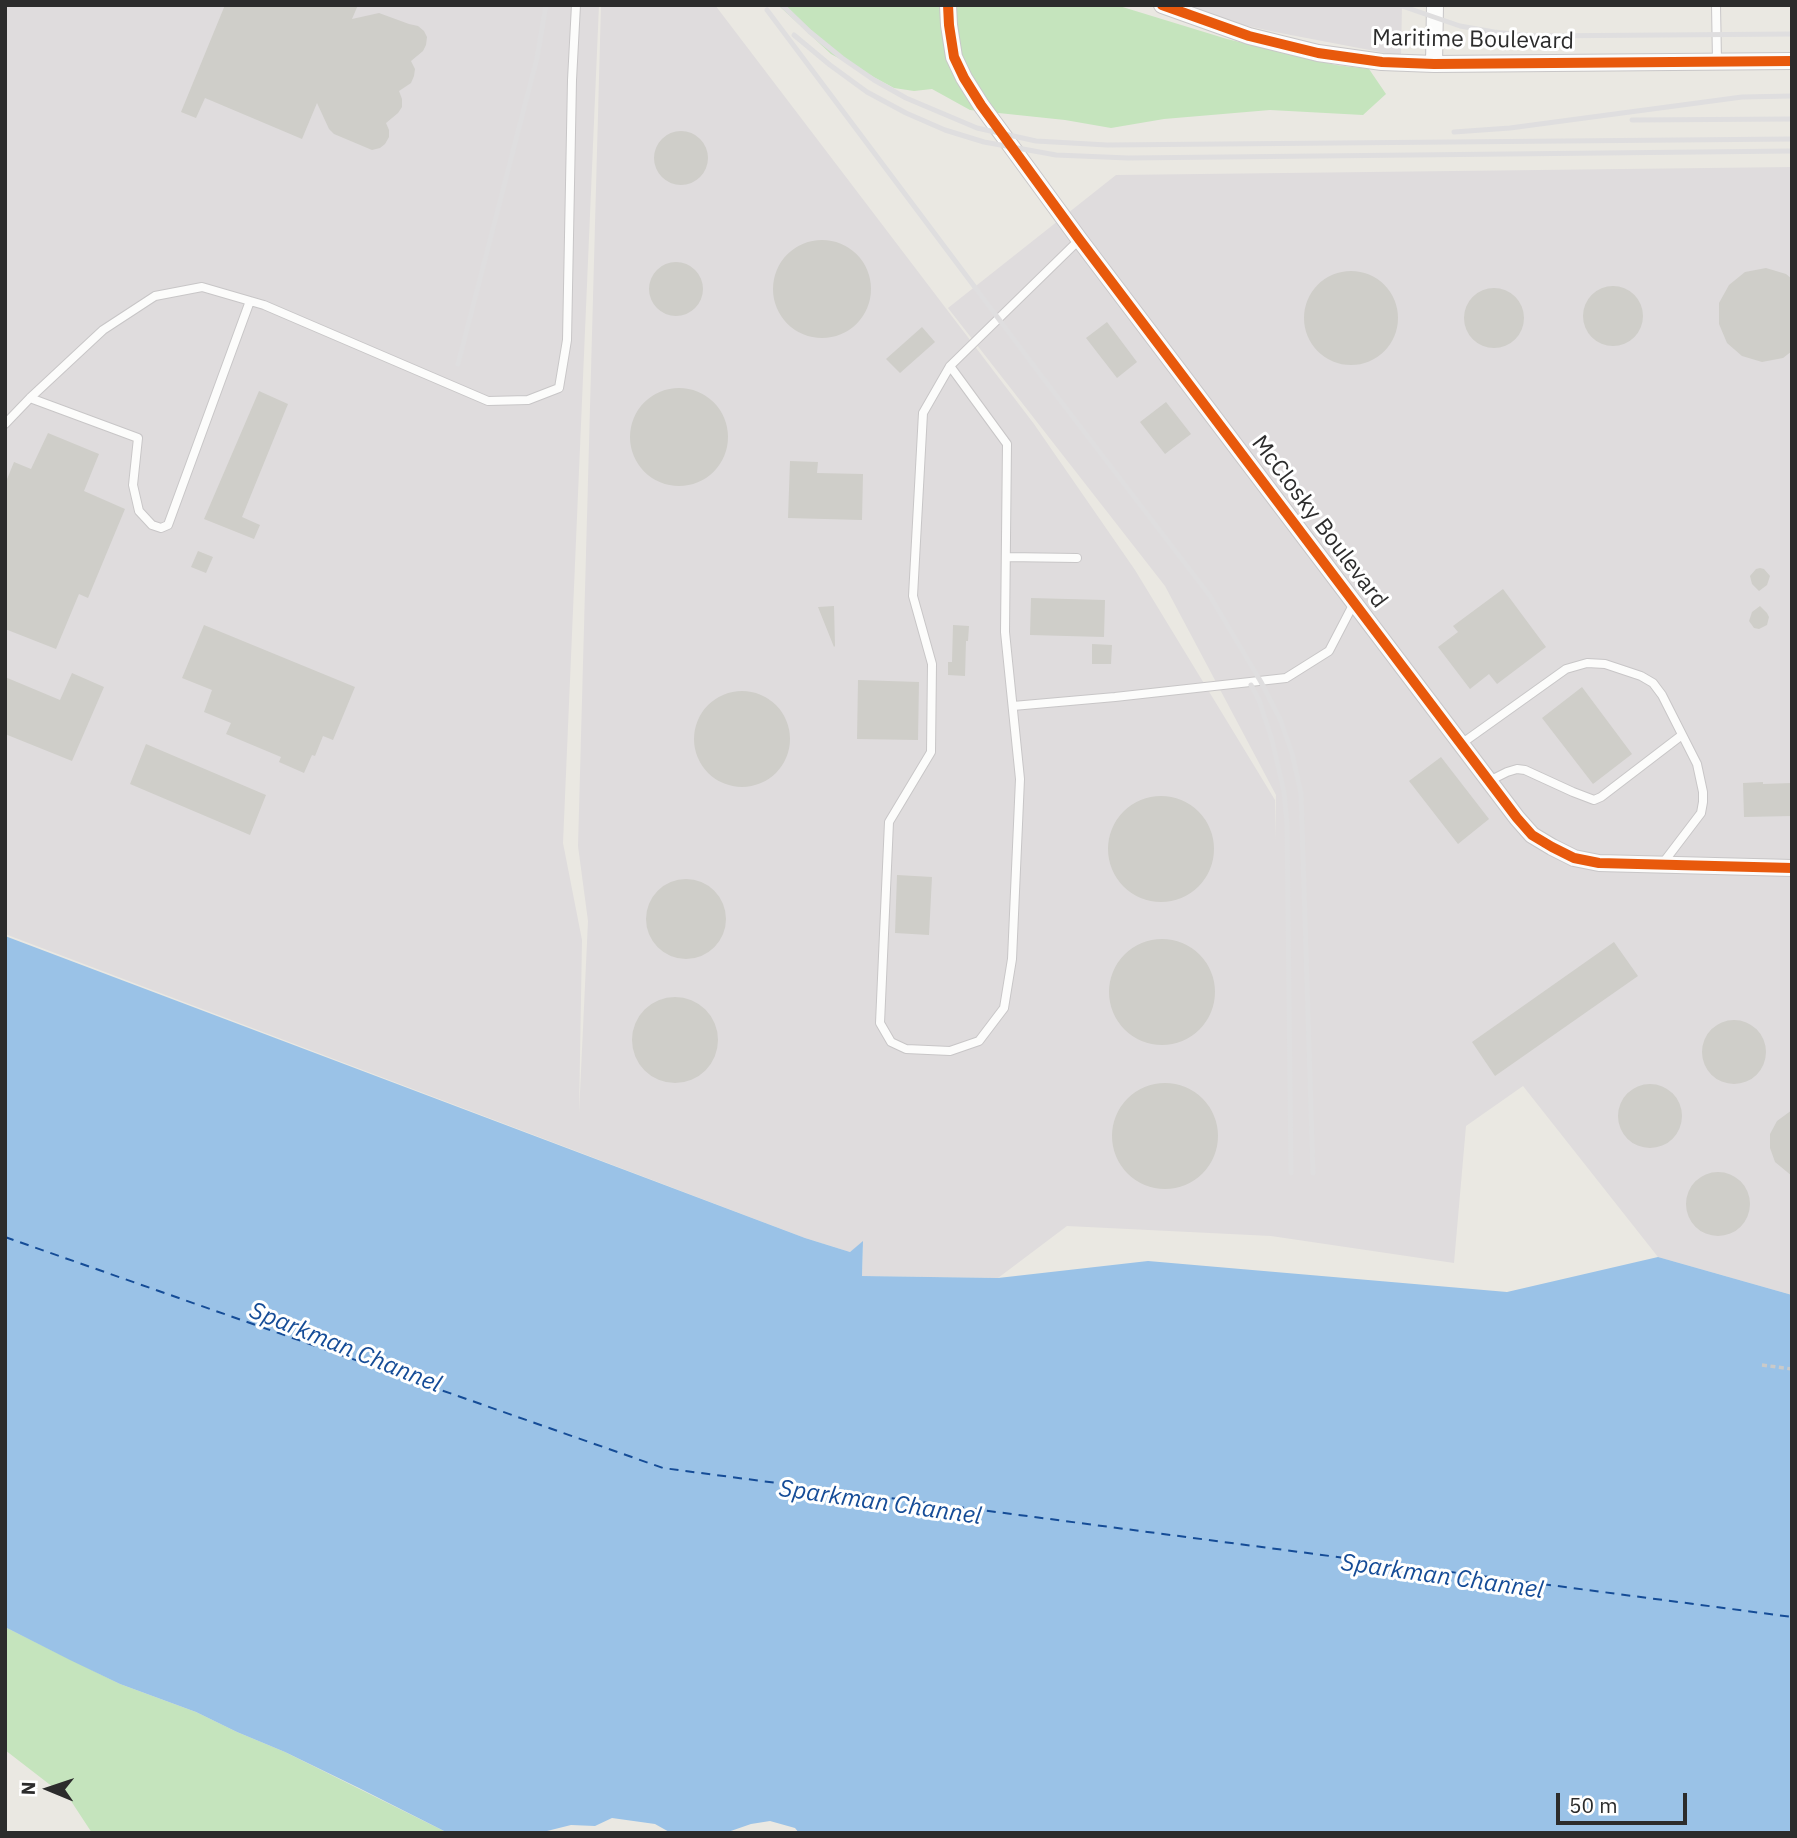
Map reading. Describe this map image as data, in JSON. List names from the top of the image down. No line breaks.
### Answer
{"streets":{"street":["Maritime Boulevard","McClosky Boulevard"]},"water":["Sparkman Channel"],"scale_bar":"50 m","north":"left"}
